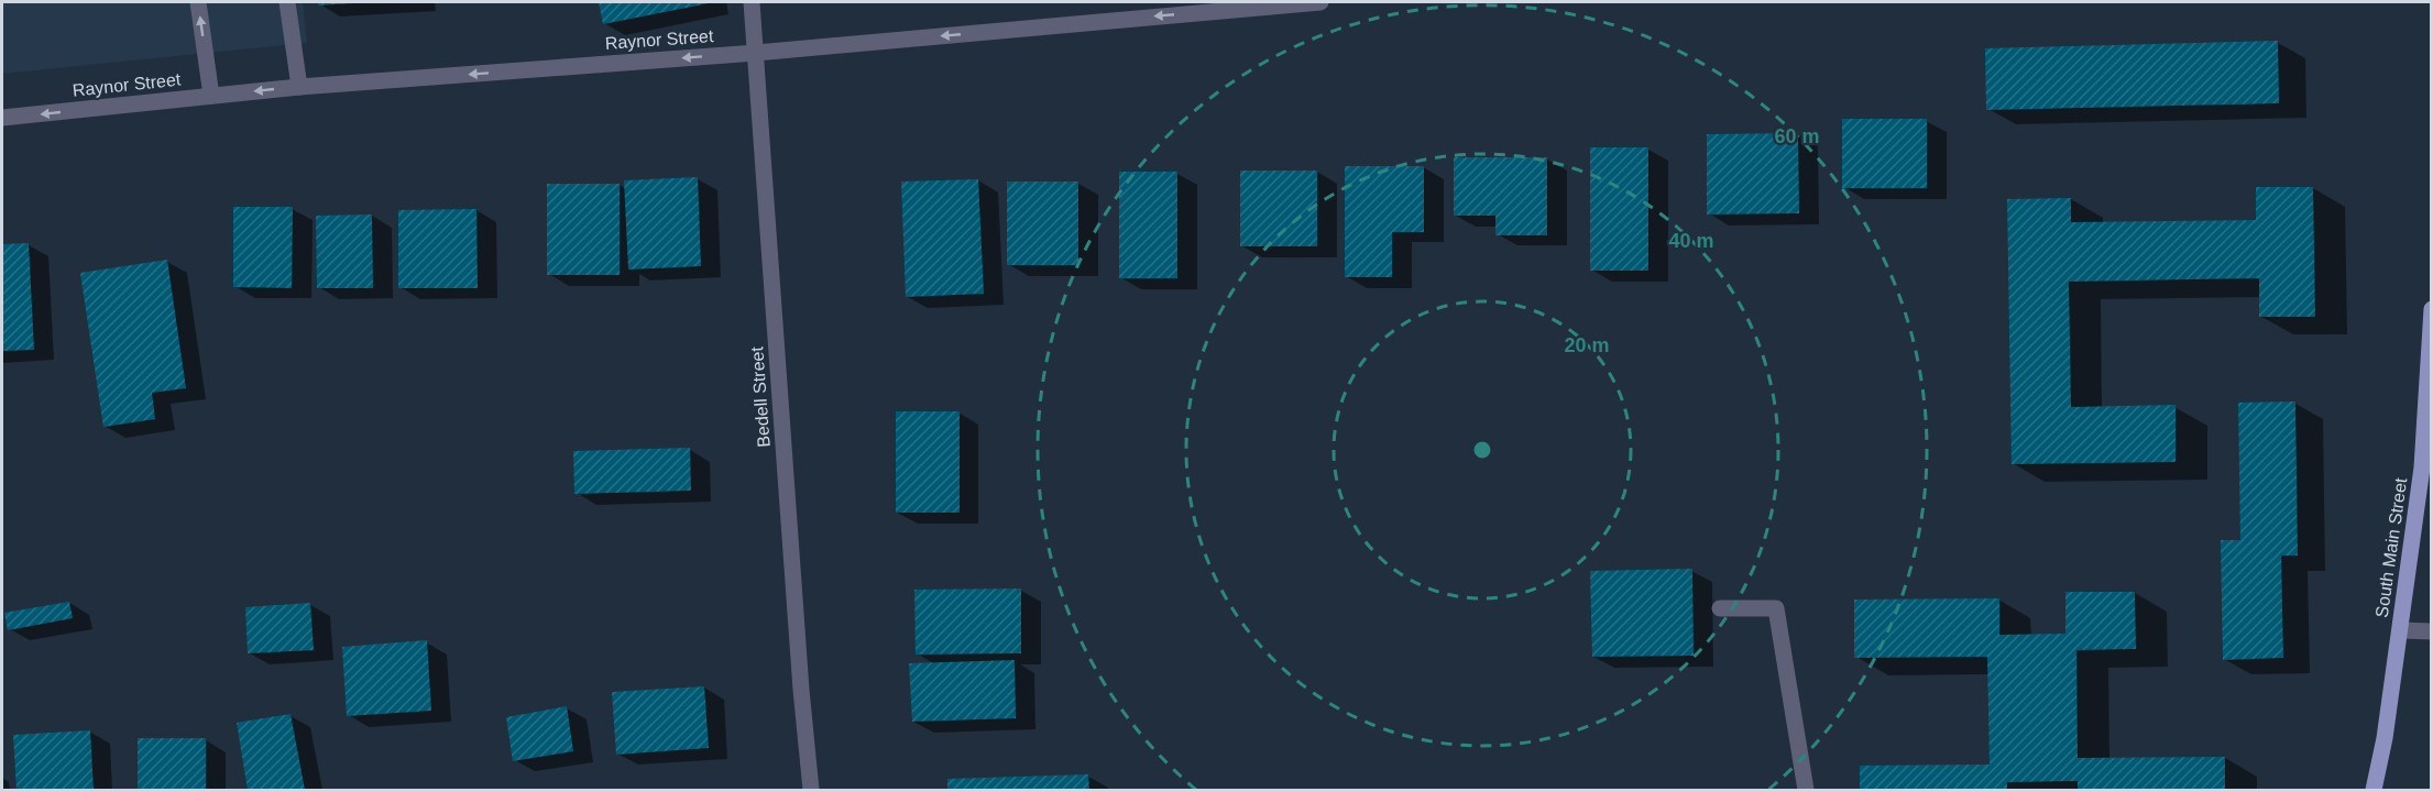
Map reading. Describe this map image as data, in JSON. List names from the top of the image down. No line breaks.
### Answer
{"streets":{"main road":["South Main Street"],"street":["Raynor Street","Bedell Street"]},"crossings":[["Raynor Street","Bedell Street"]],"one_way":["Raynor Street"],"rings":["60 m","40 m","20 m"]}
